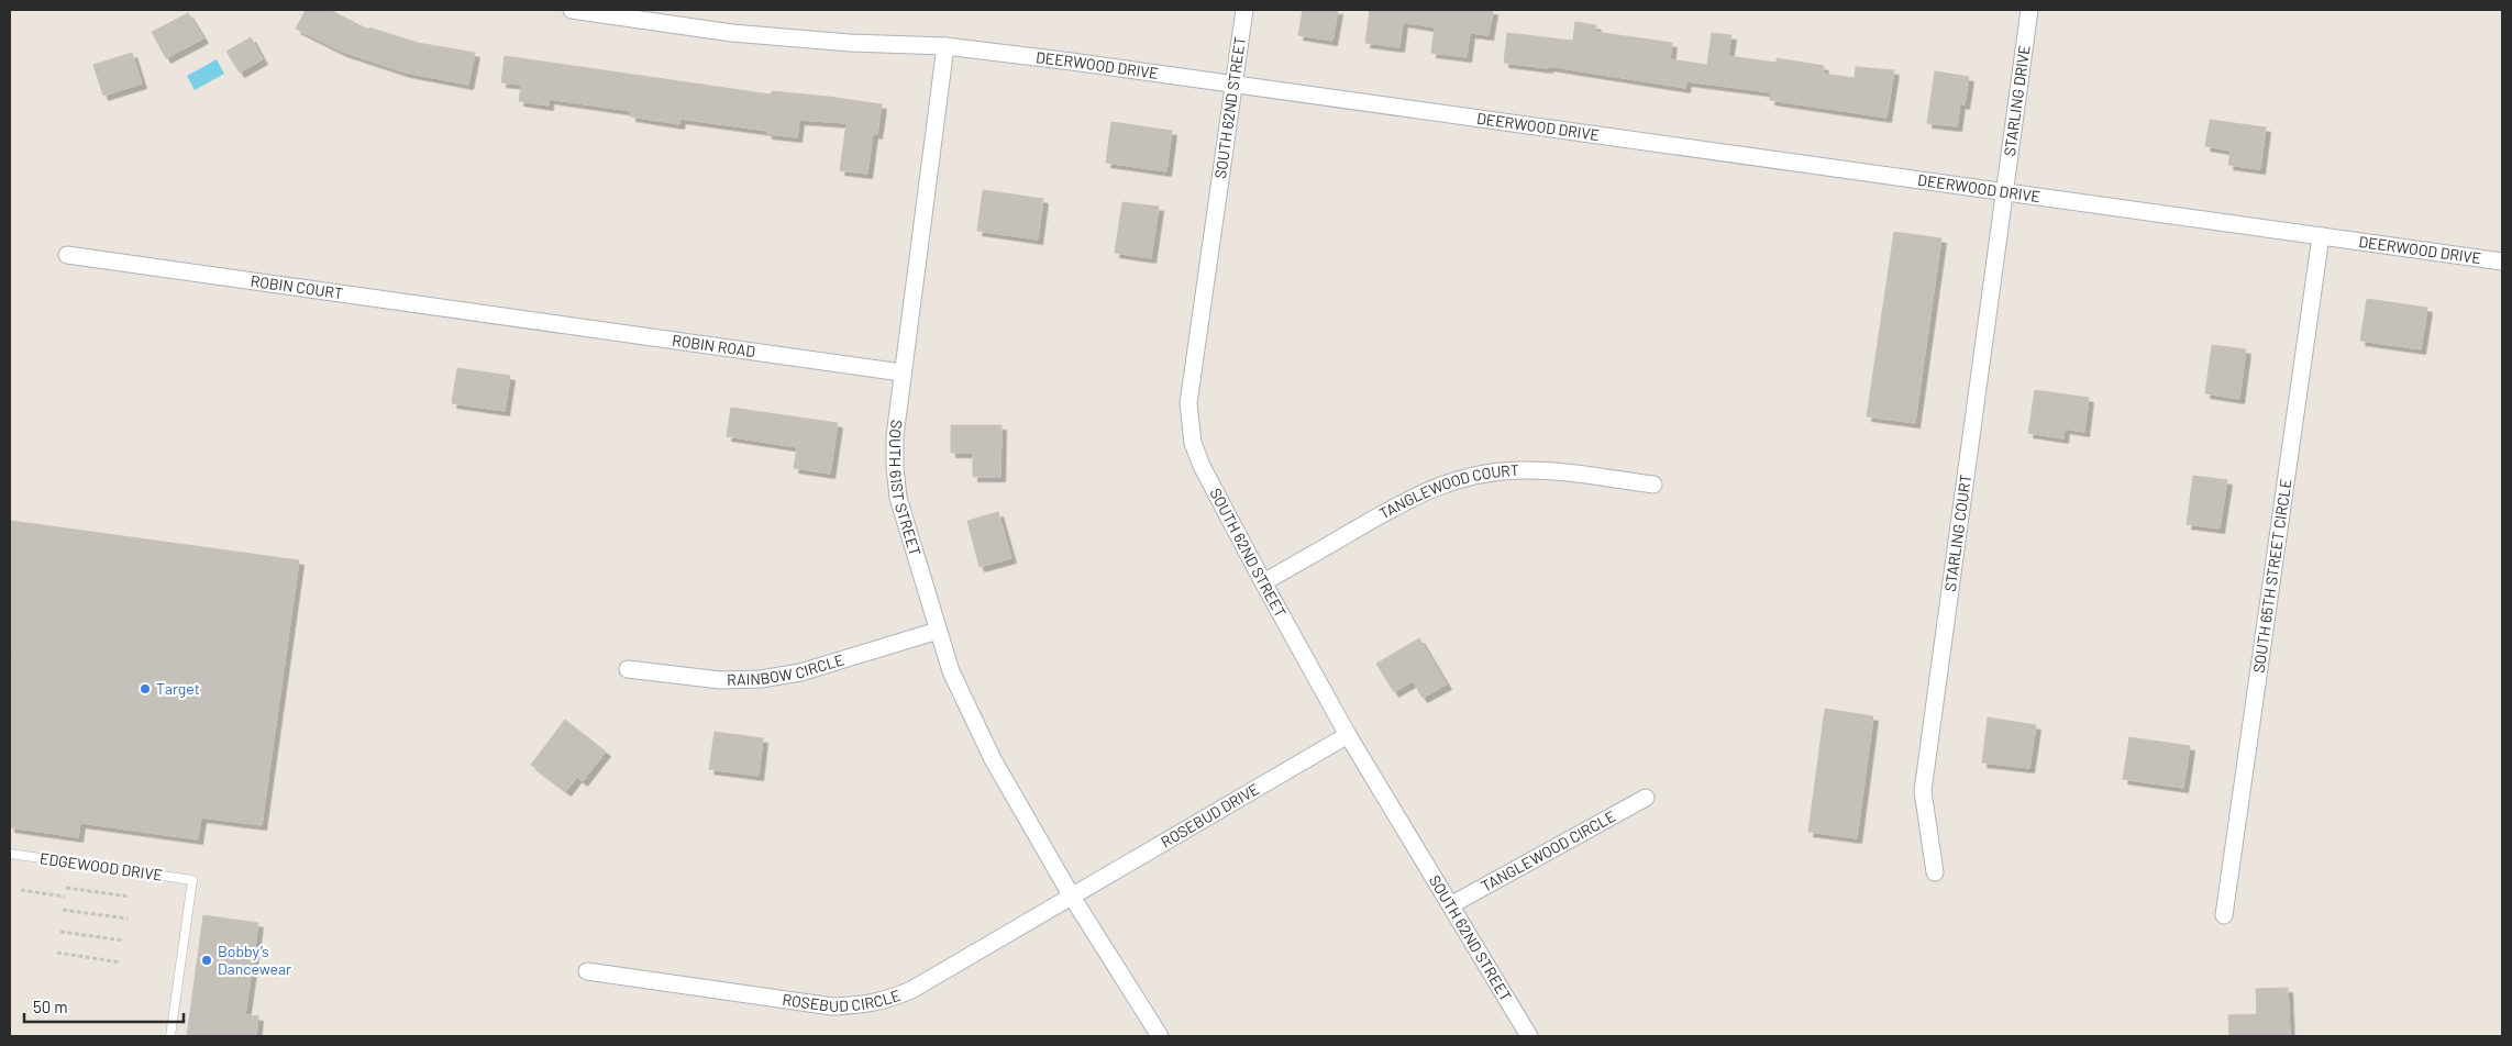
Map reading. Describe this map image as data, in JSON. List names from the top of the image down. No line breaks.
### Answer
{"streets":{"street":["DEERWOOD DRIVE","STARLING DRIVE","SOUTH 62ND STREET","ROBIN COURT","ROBIN ROAD","SOUTH 61ST STREET","TANGLEWOOD COURT","STARLING COURT","SOUTH 65TH STREET CIRCLE","RAINBOW CIRCLE","ROSEBUD DRIVE","TANGLEWOOD CIRCLE","ROSEBUD CIRCLE"],"lane":["EDGEWOOD DRIVE"]},"crossings":[["DEERWOOD DRIVE","STARLING DRIVE"],["DEERWOOD DRIVE","SOUTH 62ND STREET"],["DEERWOOD DRIVE","SOUTH 61ST STREET"],["DEERWOOD DRIVE","STARLING COURT"],["DEERWOOD DRIVE","SOUTH 65TH STREET CIRCLE"],["STARLING DRIVE","STARLING COURT"],["SOUTH 62ND STREET","TANGLEWOOD COURT"],["SOUTH 62ND STREET","ROSEBUD DRIVE"],["SOUTH 62ND STREET","TANGLEWOOD CIRCLE"],["ROBIN COURT","ROBIN ROAD"],["ROBIN ROAD","SOUTH 61ST STREET"],["SOUTH 61ST STREET","RAINBOW CIRCLE"],["SOUTH 61ST STREET","ROSEBUD DRIVE"],["SOUTH 61ST STREET","ROSEBUD CIRCLE"],["ROSEBUD DRIVE","ROSEBUD CIRCLE"]],"places":["Target","Bobby’s Dancewear"],"scale_bar":"50 m"}
